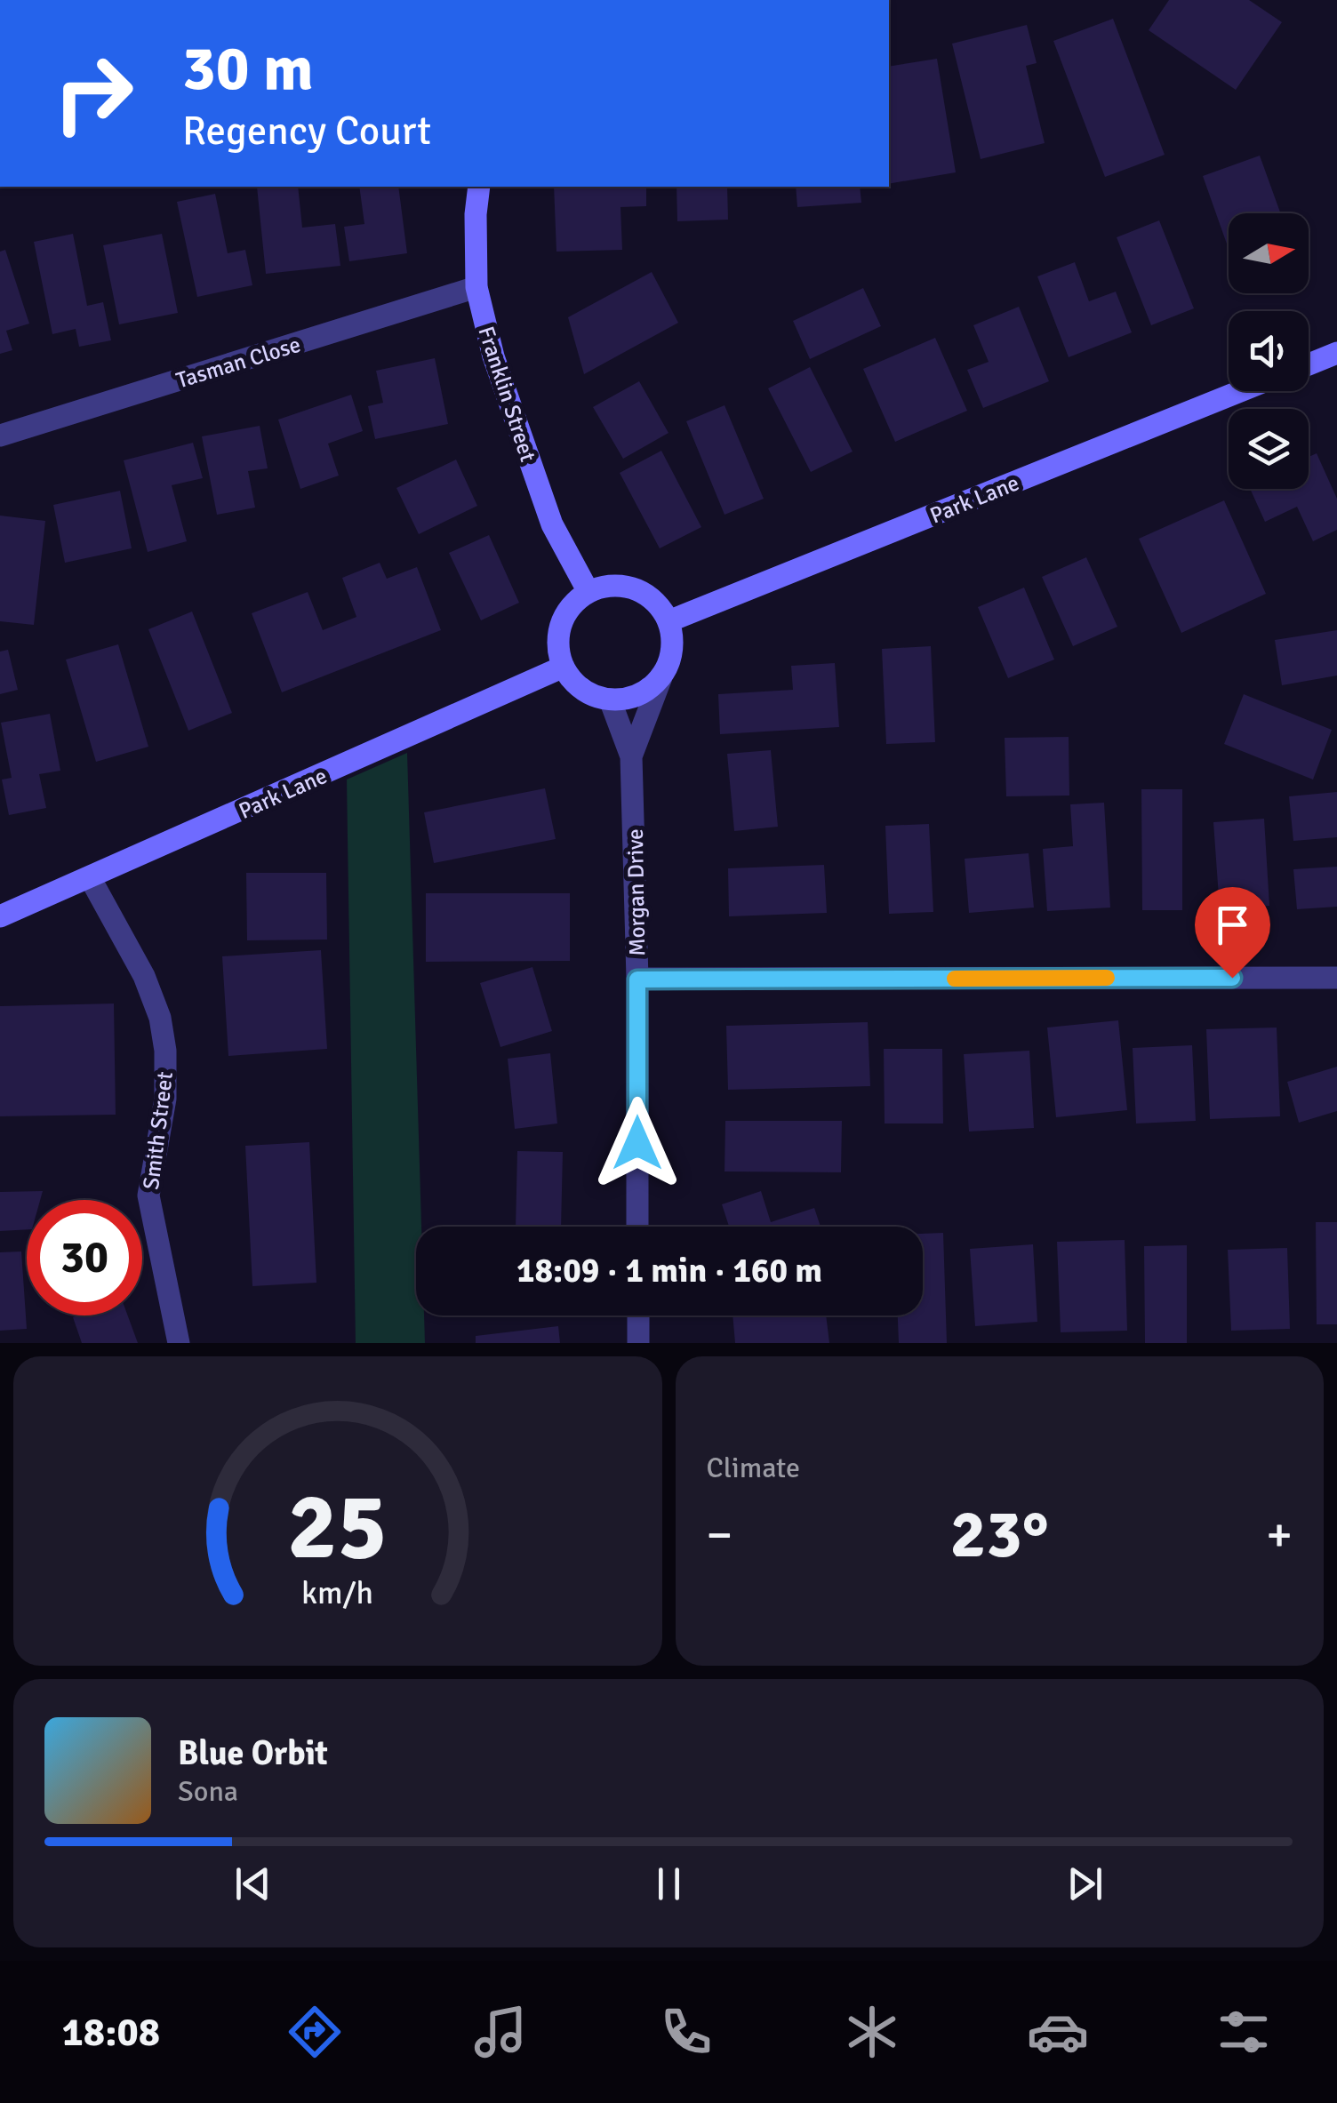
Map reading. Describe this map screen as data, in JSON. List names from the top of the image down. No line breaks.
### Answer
{"streets":{"street":["Tasman Close","Franklin Street","Park Lane","Morgan Drive","Smith Street"]},"crossings":[["Tasman Close","Franklin Street"],["Franklin Street","Park Lane"],["Franklin Street","Morgan Drive"],["Park Lane","Morgan Drive"],["Park Lane","Smith Street"]],"north":"right","page":{"turn":["30 m","Regency Court"],"limit":"30","trip":"18:09 · 1 min · 160 m","tile":"Climate","heat":["−","23°","+"],"song":["Blue Orbit","Sona"],"tabs":"18:08","gauge":["25","km/h"]}}
